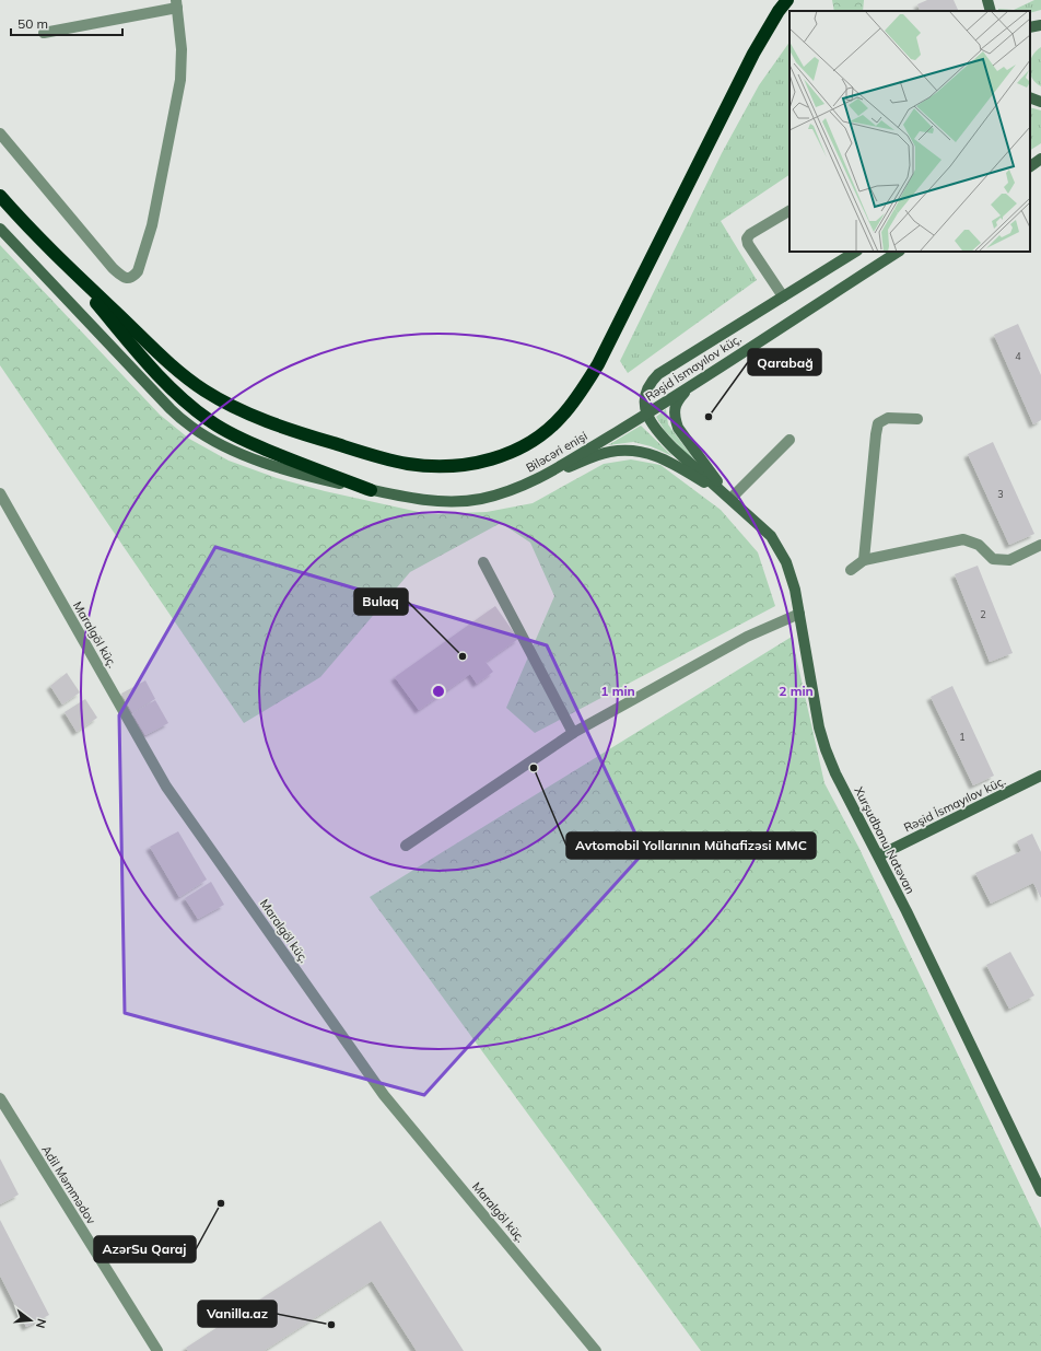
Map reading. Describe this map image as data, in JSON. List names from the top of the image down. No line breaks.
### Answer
{"streets":{"main road":["Rəşid İsmayılov küç.","Biləcəri enişi","Xurşudbanu Natəvan"],"street":["Maralgöl küç.","Adil Məmmədov"]},"crossings":[["Rəşid İsmayılov küç.","Biləcəri enişi"],["Rəşid İsmayılov küç.","Xurşudbanu Natəvan"]],"places":["Qarabağ","Bulaq","Avtomobil Yollarının Mühafizəsi MMC","AzərSu Qaraj","Vanilla.az"],"house_numbers":["4","3","2","1"],"scale_bar":"50 m","north":"right","rings":["1 min","2 min"]}
